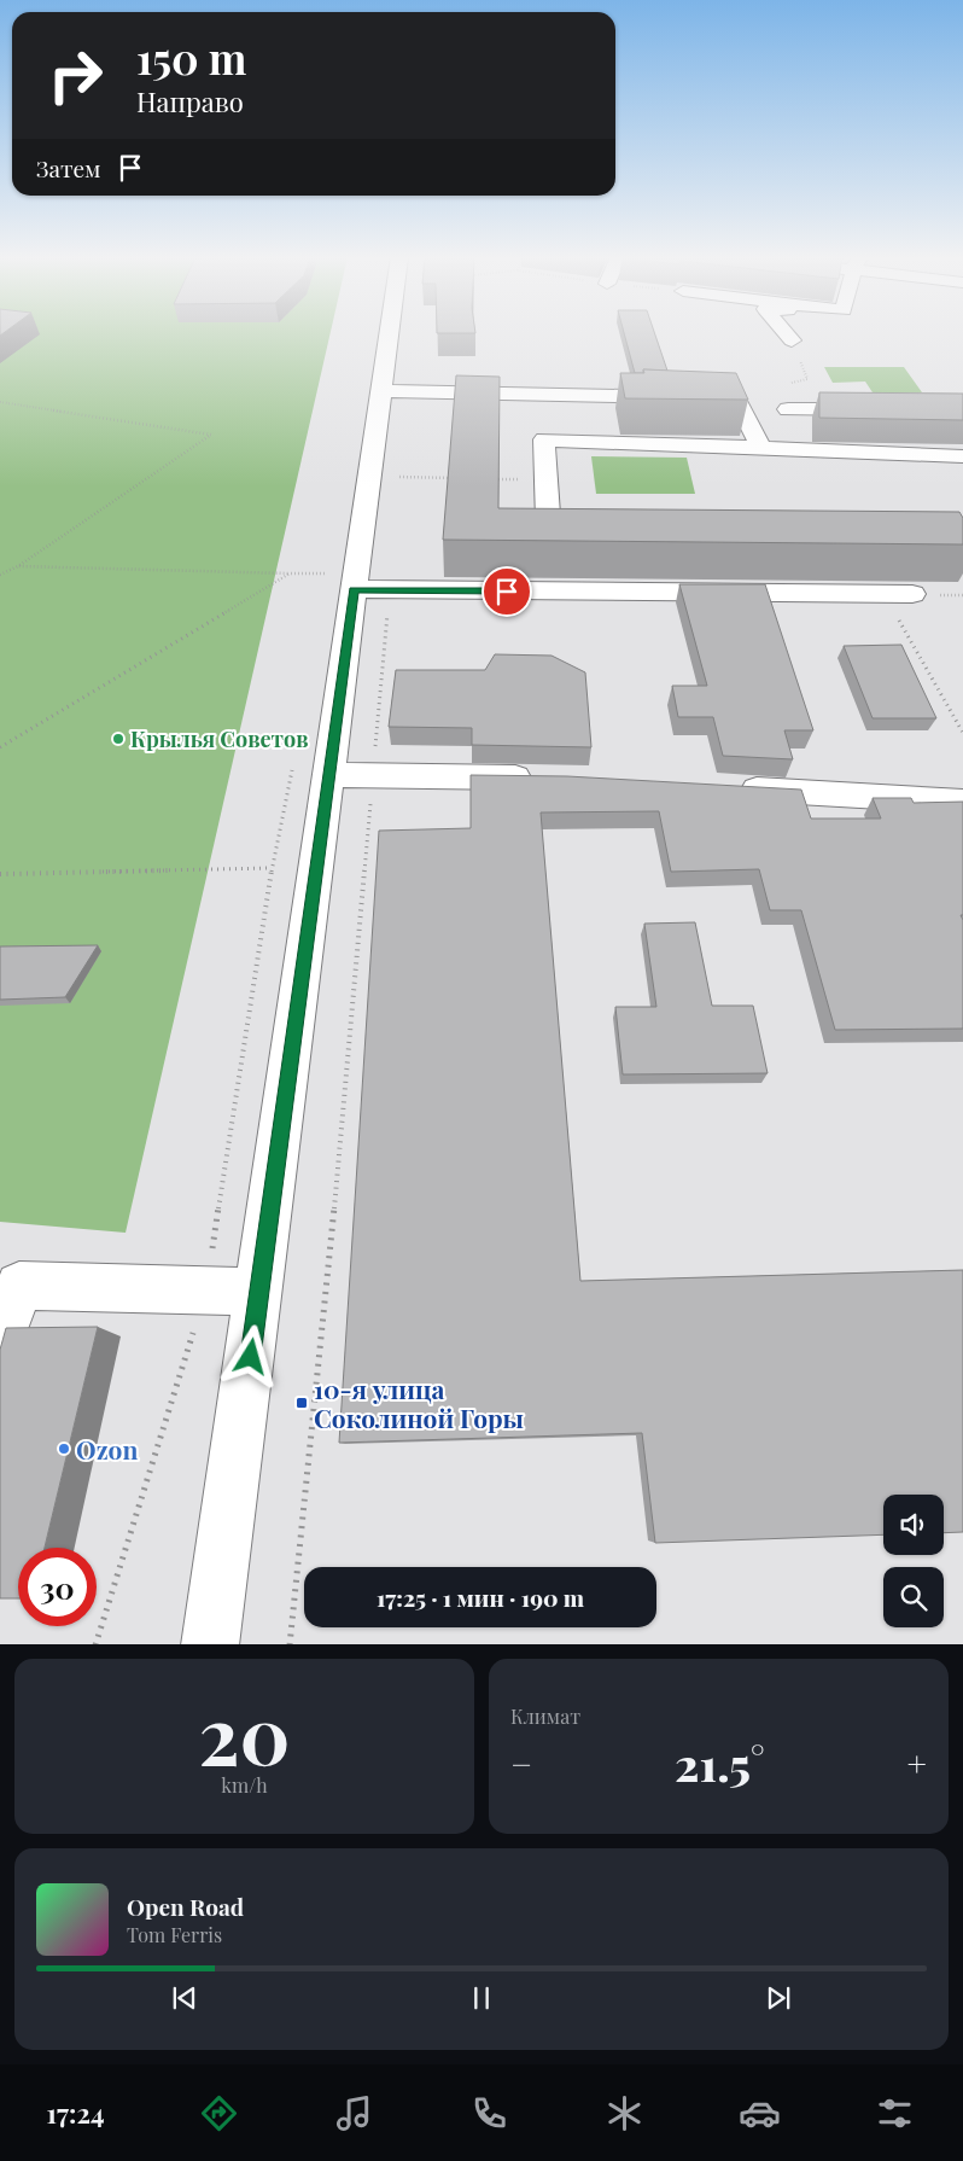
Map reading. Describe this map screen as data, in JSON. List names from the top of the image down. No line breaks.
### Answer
{"places":{"other":["Крылья Советов","Ozon"],"transit":["10-я улица Соколиной Горы"]},"page":{"turn":["150 m","Направо"],"then":"Затем","limit":"30","trip":"17:25 · 1 мин · 190 m","tile":[["20","km/h"],"Климат"],"heat":["−","21.5°","+"],"song":["Open Road","Tom Ferris"],"tabs":"17:24"}}
